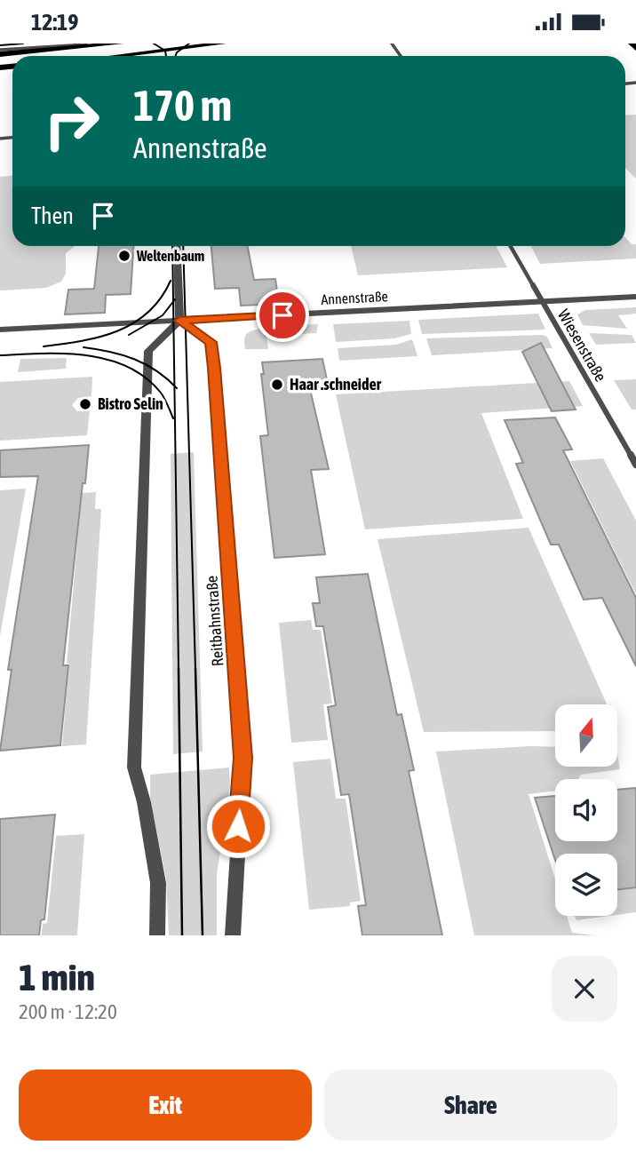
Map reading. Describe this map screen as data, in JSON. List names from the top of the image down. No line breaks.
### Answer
{"streets":{"street":["Annenstraße","Wiesenstraße","Reitbahnstraße"]},"crossings":[["Annenstraße","Wiesenstraße"],["Annenstraße","Reitbahnstraße"]],"places":["Weltenbaum","Haar .schneider","Bistro Selin"],"north":"top","page":{"status":"12:19","turn":["170 m","Annenstraße"],"then":"Then","heading":["1 min","200 m · 12:20"],"buttons":["Exit","Share"]}}
